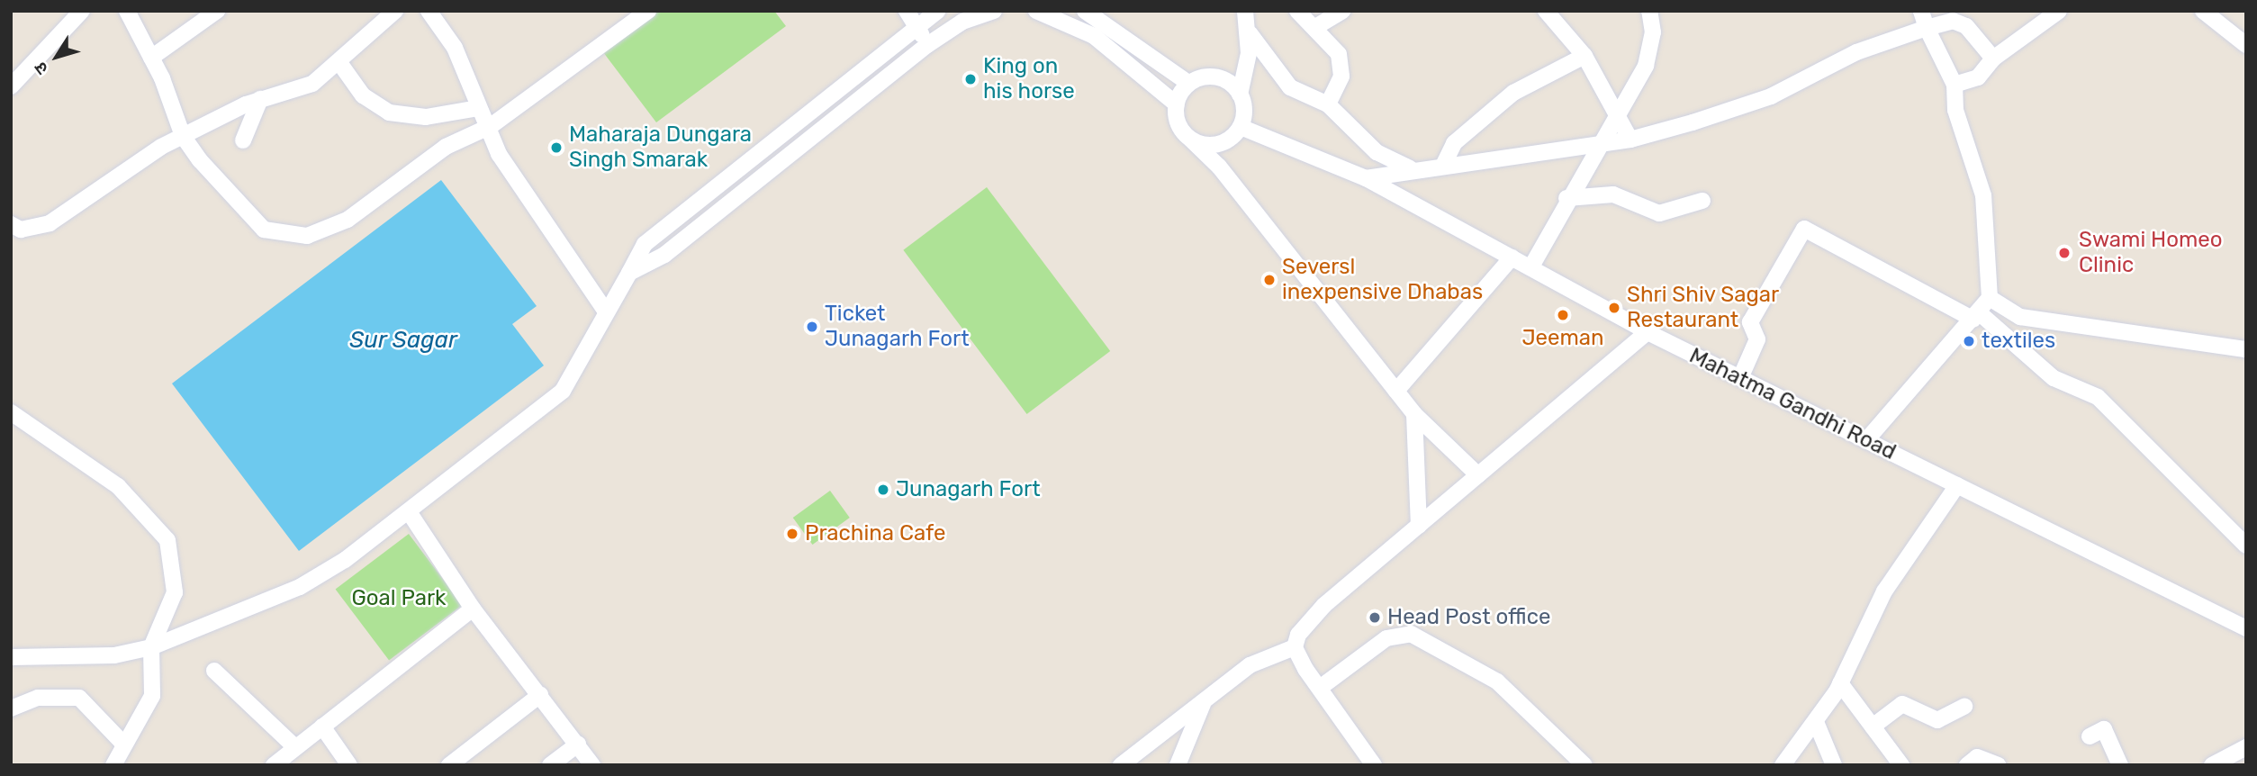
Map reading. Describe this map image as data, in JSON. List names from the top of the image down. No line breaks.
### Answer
{"streets":{"street":["Mahatma Gandhi Road"]},"water":["Sur Sagar"],"parks":["Goal Park"],"places":["King on his horse","Maharaja Dungara Singh Smarak","Swami Homeo Clinic","Seversl inexpensive Dhabas","Shri Shiv Sagar Restaurant","Jeeman","Ticket Junagarh Fort","textiles","Junagarh Fort","Prachina Cafe","Head Post office"],"north":"bottom left"}
